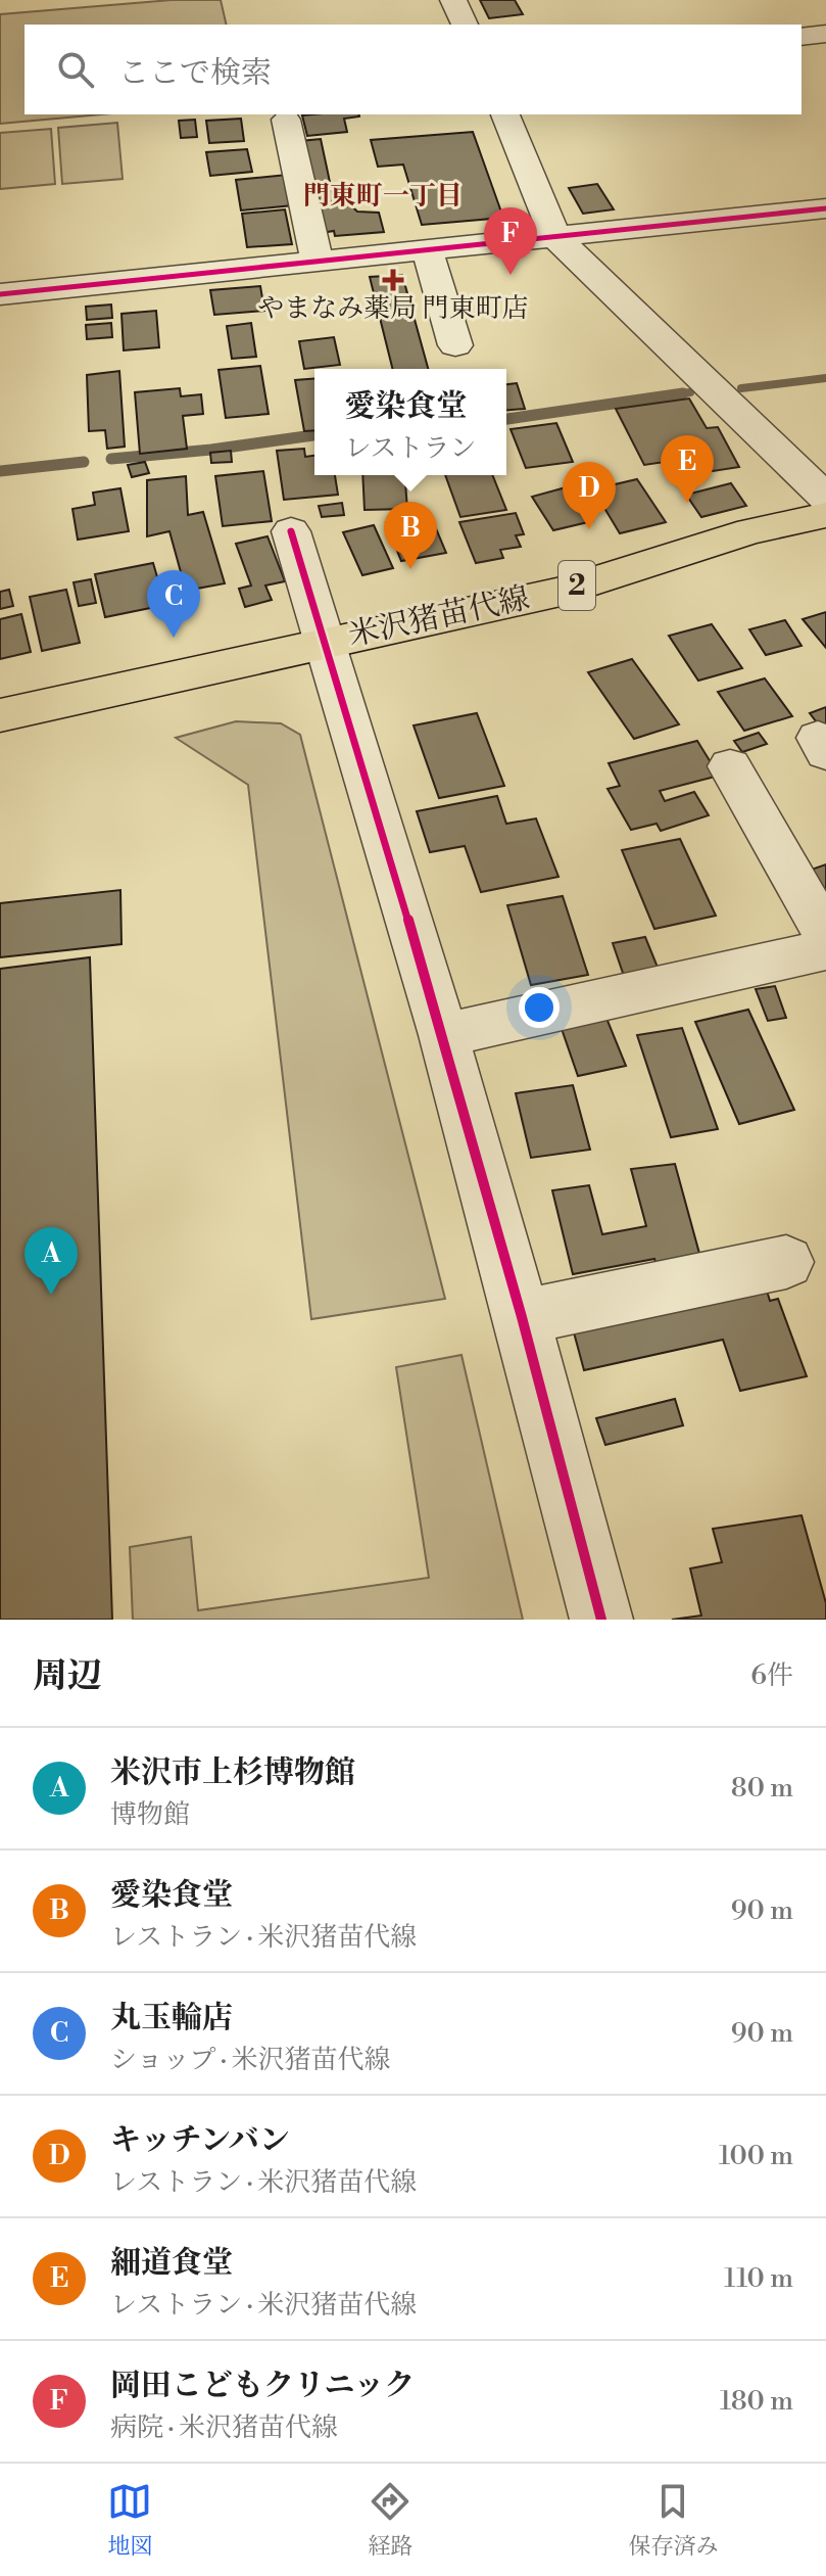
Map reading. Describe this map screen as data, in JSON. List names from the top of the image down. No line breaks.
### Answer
{"streets":{"main road":["2","米沢猪苗代線"]},"districts":["門東町一丁目"],"places":{"health":["やまなみ薬局 門東町店"]},"page":{"search":"ここで検索","pins":["F","E","D","B","C","A"],"popup":["愛染食堂","レストラン"],"heading":["周辺","6件"],"list":[{"mark":"A","name":"米沢市上杉博物館","note":"博物館","value":"80 m"},{"mark":"B","name":"愛染食堂","note":"レストラン · 米沢猪苗代線","value":"90 m"},{"mark":"C","name":"丸玉輪店","note":"ショップ · 米沢猪苗代線","value":"90 m"},{"mark":"D","name":"キッチンバン","note":"レストラン · 米沢猪苗代線","value":"100 m"},{"mark":"E","name":"細道食堂","note":"レストラン · 米沢猪苗代線","value":"110 m"},{"mark":"F","name":"岡田こどもクリニック","note":"病院 · 米沢猪苗代線","value":"180 m"}],"nav":["地図","経路","保存済み"]}}
